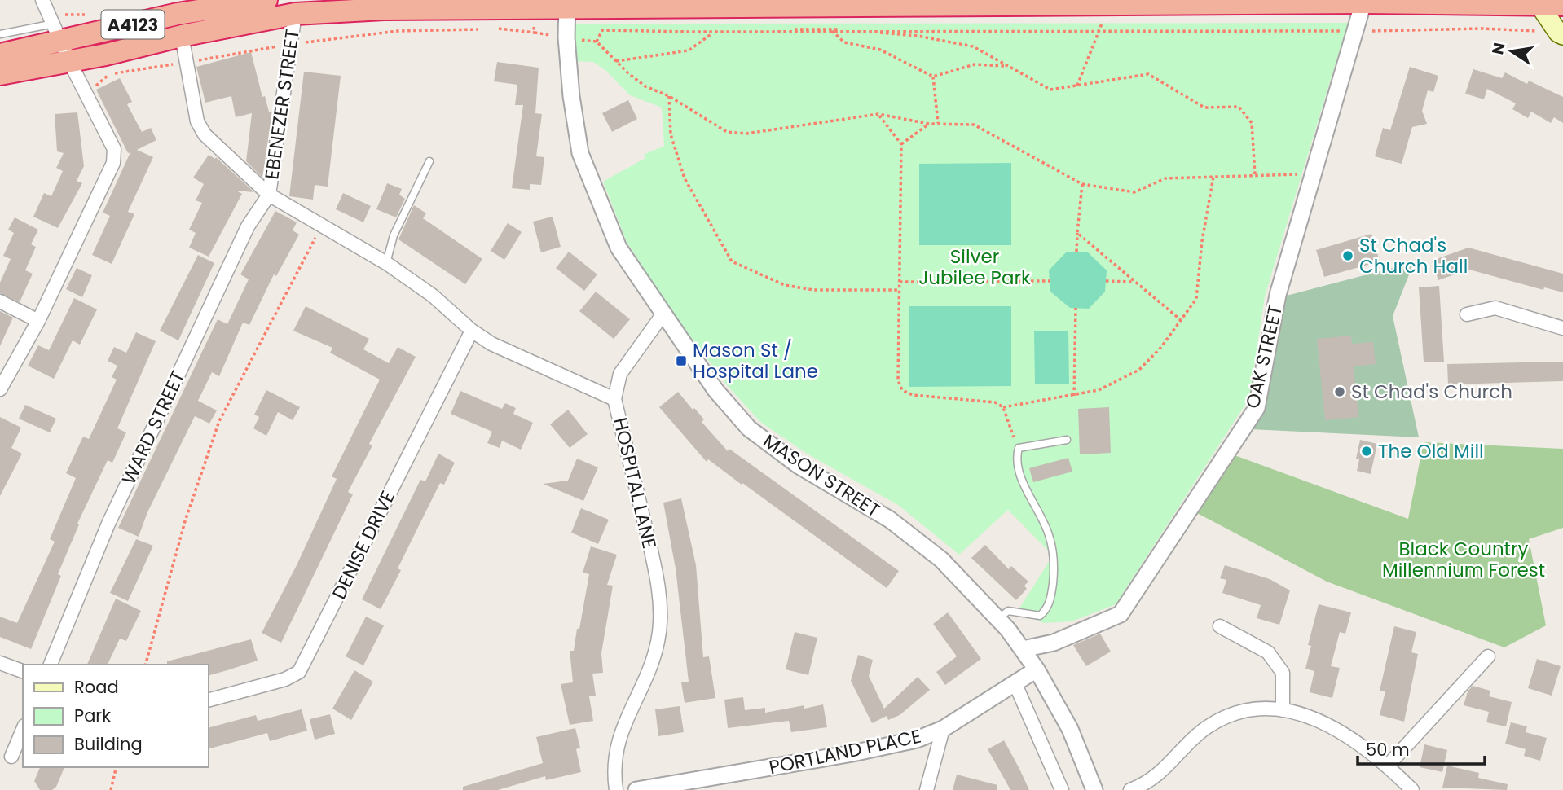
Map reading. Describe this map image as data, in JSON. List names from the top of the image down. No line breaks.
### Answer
{"streets":{"highway":["A4123"],"street":["EBENEZER STREET","OAK STREET","WARD STREET","MASON STREET","HOSPITAL LANE","DENISE DRIVE","PORTLAND PLACE"]},"crossings":[["A4123","EBENEZER STREET"],["A4123","OAK STREET"],["A4123","MASON STREET"],["A4123","HOSPITAL LANE"],["EBENEZER STREET","WARD STREET"],["EBENEZER STREET","HOSPITAL LANE"],["OAK STREET","MASON STREET"],["WARD STREET","HOSPITAL LANE"],["MASON STREET","PORTLAND PLACE"],["HOSPITAL LANE","DENISE DRIVE"]],"parks":["Silver Jubilee Park","Black Country Millennium Forest"],"places":{"other":["St Chad's Church Hall","St Chad's Church","The Old Mill"],"transit":["Mason St / Hospital Lane"]},"legend":["Road","Park","Building"],"scale_bar":"50 m","north":"left"}
